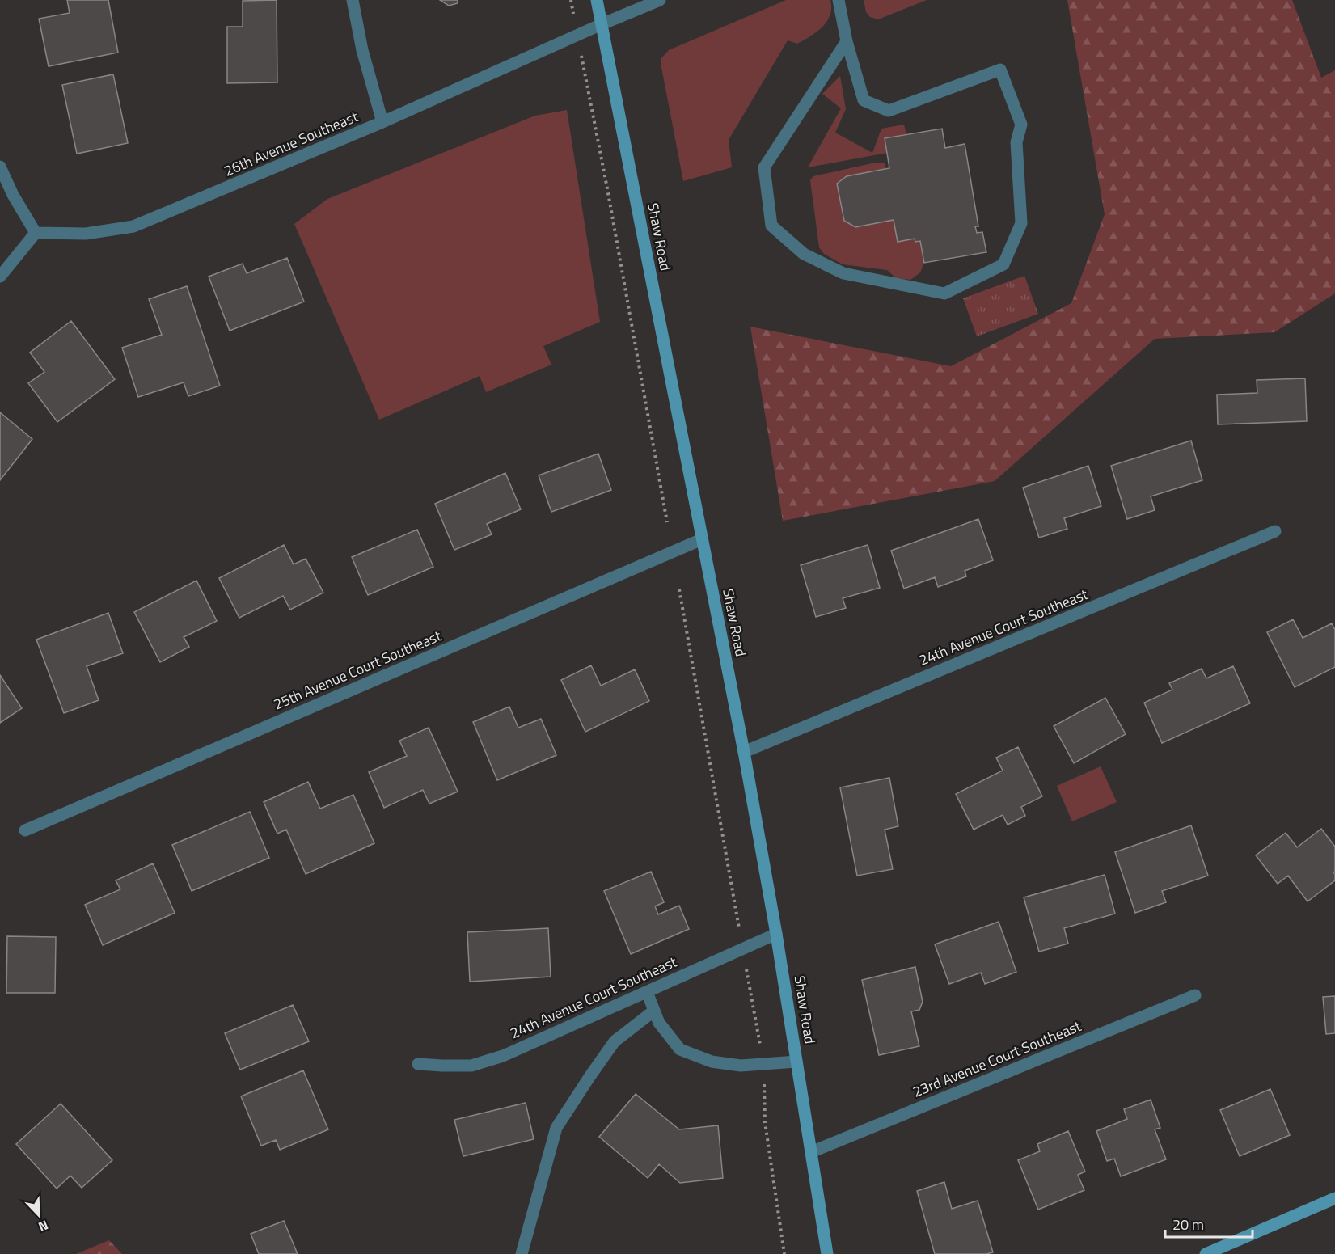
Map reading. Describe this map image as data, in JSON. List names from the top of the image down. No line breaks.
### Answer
{"streets":{"main road":["Shaw Road"],"street":["26th Avenue Southeast","24th Avenue Court Southeast","25th Avenue Court Southeast","23rd Avenue Court Southeast"]},"crossings":[["26th Avenue Southeast","Shaw Road"],["Shaw Road","24th Avenue Court Southeast"],["Shaw Road","25th Avenue Court Southeast"],["Shaw Road","23rd Avenue Court Southeast"]],"scale_bar":"20 m","north":"bottom right"}
